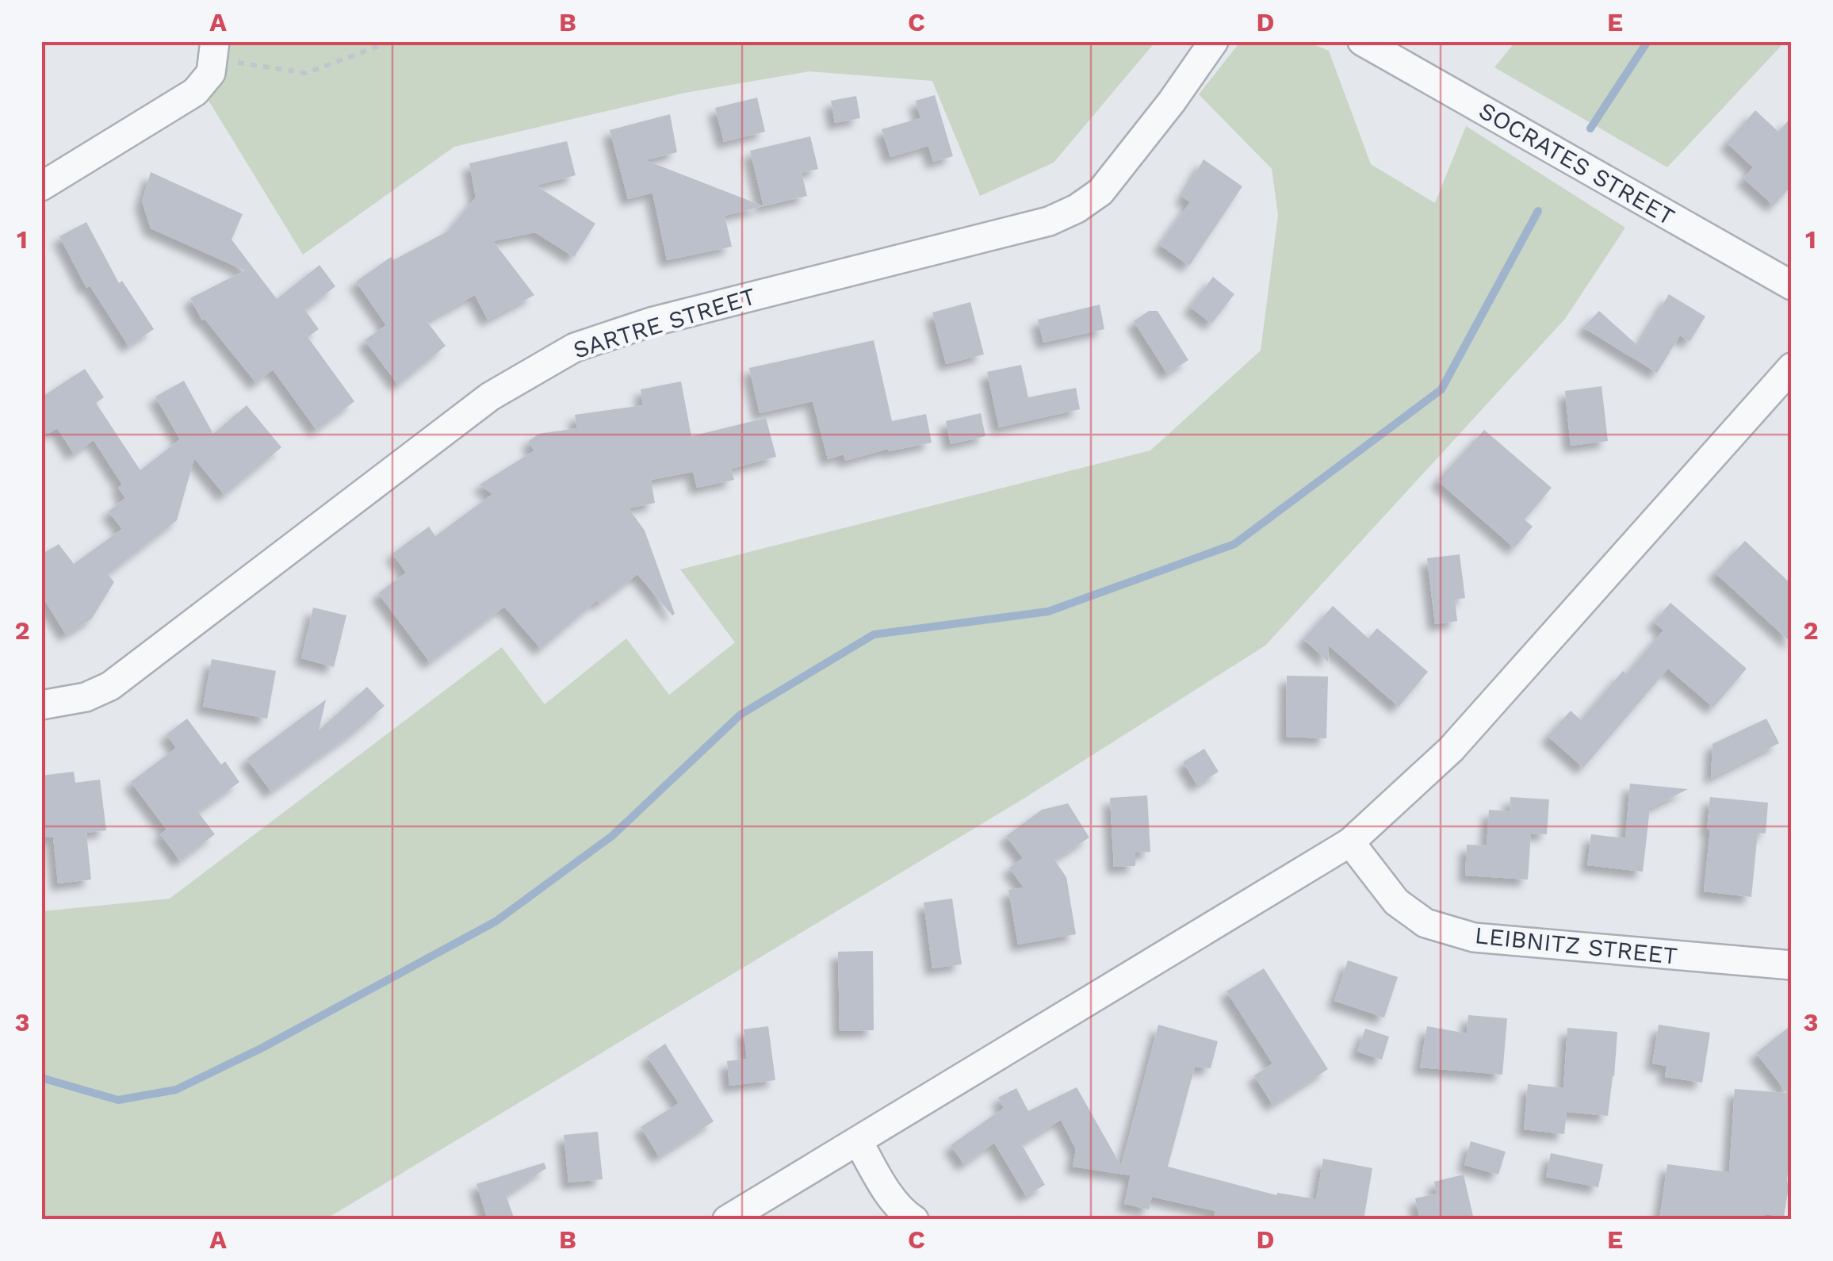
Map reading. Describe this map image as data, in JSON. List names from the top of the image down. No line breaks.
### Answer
{"streets":{"street":["SOCRATES STREET","SARTRE STREET","LEIBNITZ STREET"]},"grid":{"columns":["A","B","C","D","E"],"rows":["1","2","3"]}}
